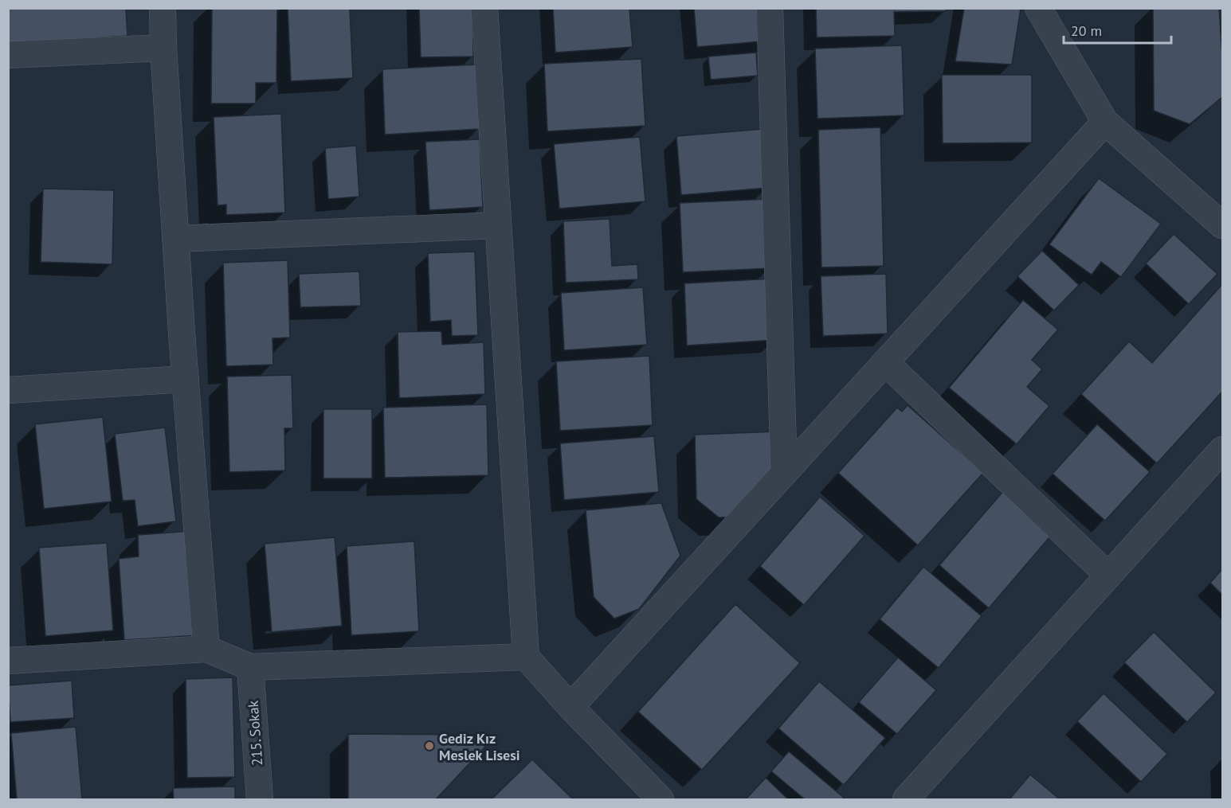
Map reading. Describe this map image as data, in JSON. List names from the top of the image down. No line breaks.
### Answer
{"streets":{"street":["215. Sokak"]},"places":["Gediz Kız Meslek Lisesi"],"scale_bar":"20 m"}
